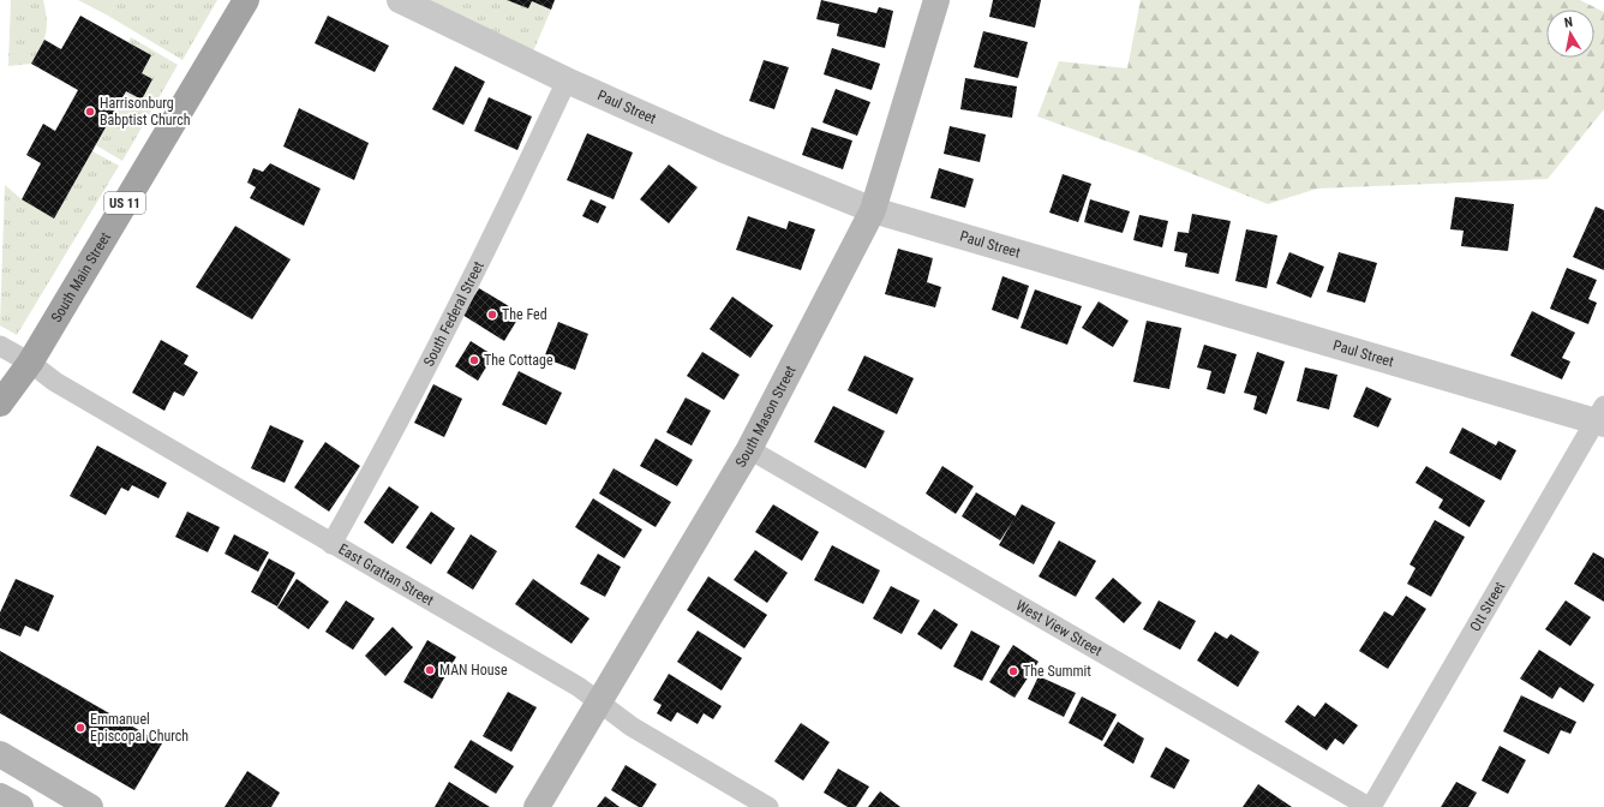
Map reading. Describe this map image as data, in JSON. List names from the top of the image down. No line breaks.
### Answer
{"streets":{"main road":["US 11","South Main Street","South Mason Street"],"street":["Paul Street","South Federal Street","East Grattan Street","Ott Street","West View Street"]},"crossings":[["Paul Street","South Federal Street"],["Paul Street","South Mason Street"],["Paul Street","Ott Street"],["South Main Street","East Grattan Street"],["South Federal Street","East Grattan Street"],["South Mason Street","East Grattan Street"],["South Mason Street","West View Street"],["Ott Street","West View Street"]],"places":["Harrisonburg Babptist Church","The Fed","The Cottage","MAN House","The Summit","Emmanuel Episcopal Church"],"north":"top"}
